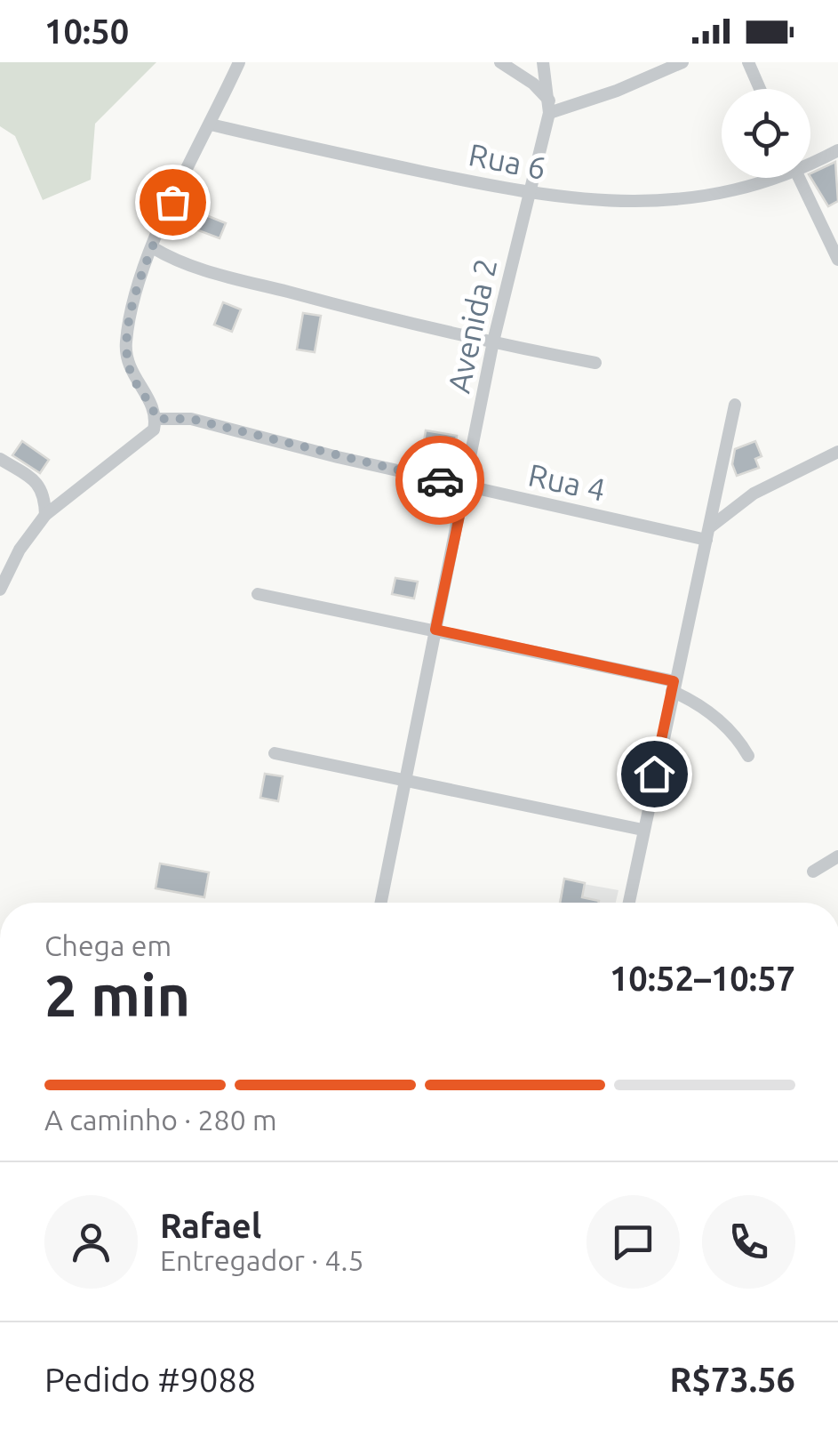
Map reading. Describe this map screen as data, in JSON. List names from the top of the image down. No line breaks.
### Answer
{"streets":{"street":["Rua 6","Avenida 2","Rua 4"]},"crossings":[["Rua 6","Avenida 2"],["Avenida 2","Rua 4"]],"page":{"status":"10:50","heading":["2 min","Chega em","10:52–10:57"],"panel":["Rafael","Entregador · 4.5","Pedido #9088","R$73.56"],"bar":"A caminho · 280 m"}}
